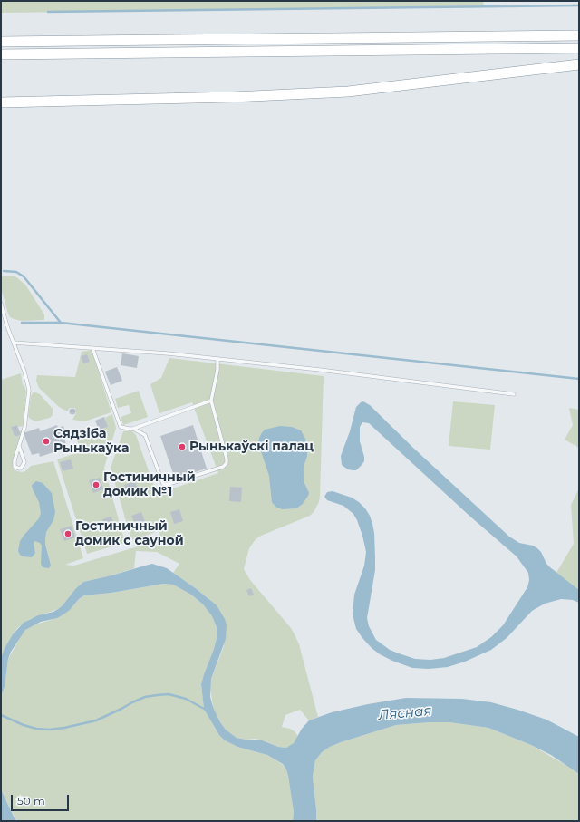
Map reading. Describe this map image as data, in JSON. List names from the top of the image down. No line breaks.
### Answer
{"water":["Лясная"],"places":["Сядзіба Рынькаўка","Рынькаўскi палац","Гостиничный домик №1","Гостиничный домик с сауной"],"scale_bar":"50 m"}
